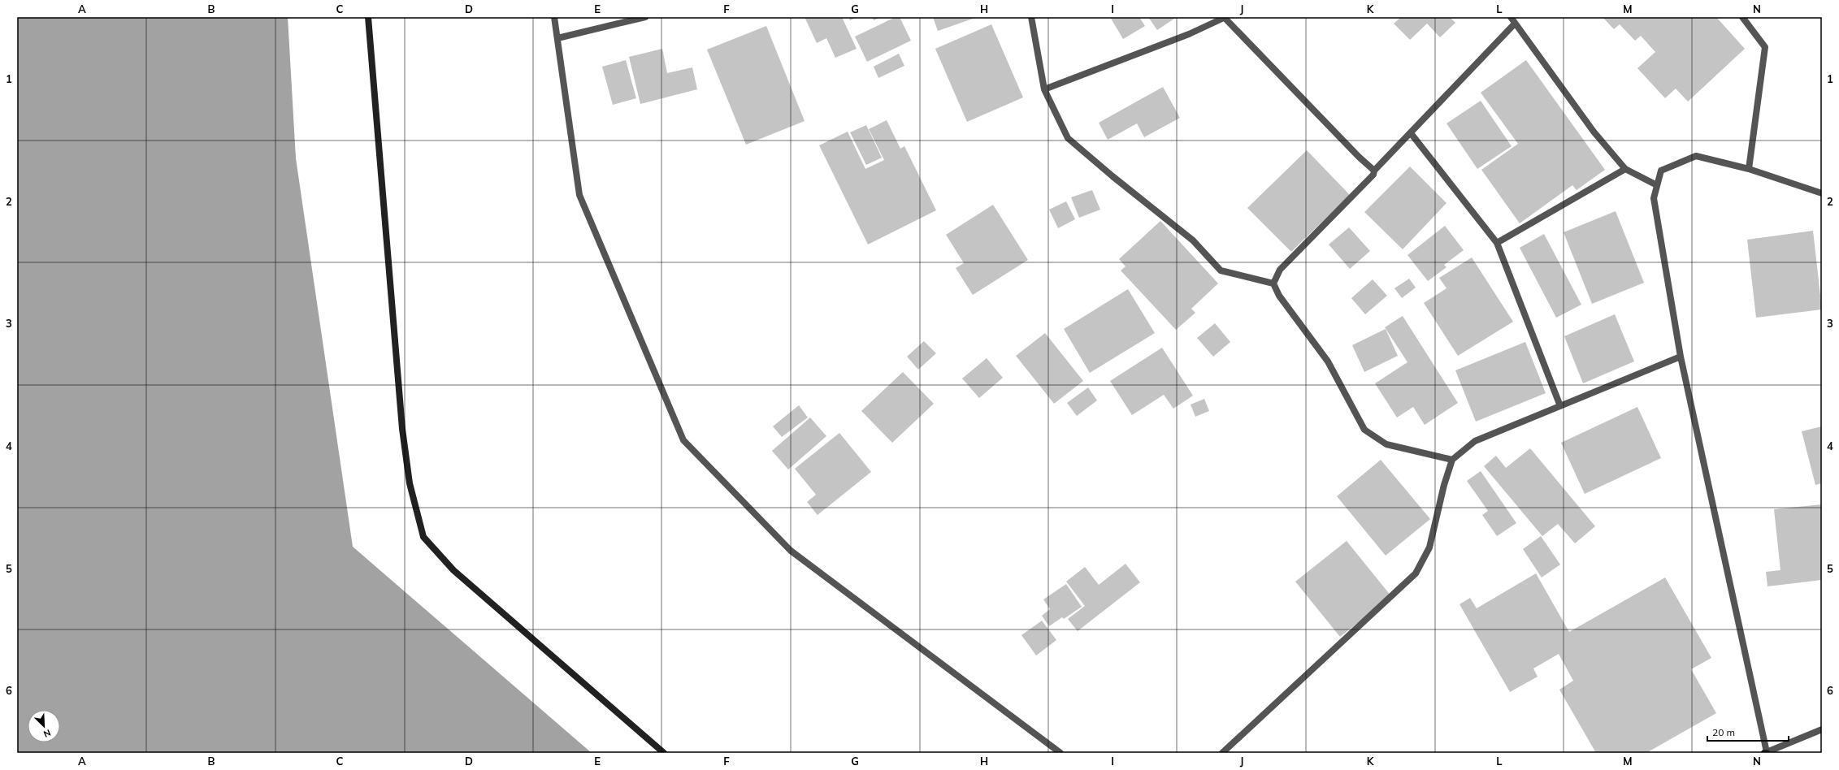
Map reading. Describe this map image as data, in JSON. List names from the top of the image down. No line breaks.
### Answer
{"scale_bar":"20 m","north":"bottom right","grid":{"columns":["A","B","C","D","E","F","G","H","I","J","K","L","M","N"],"rows":["1","2","3","4","5","6"]}}
